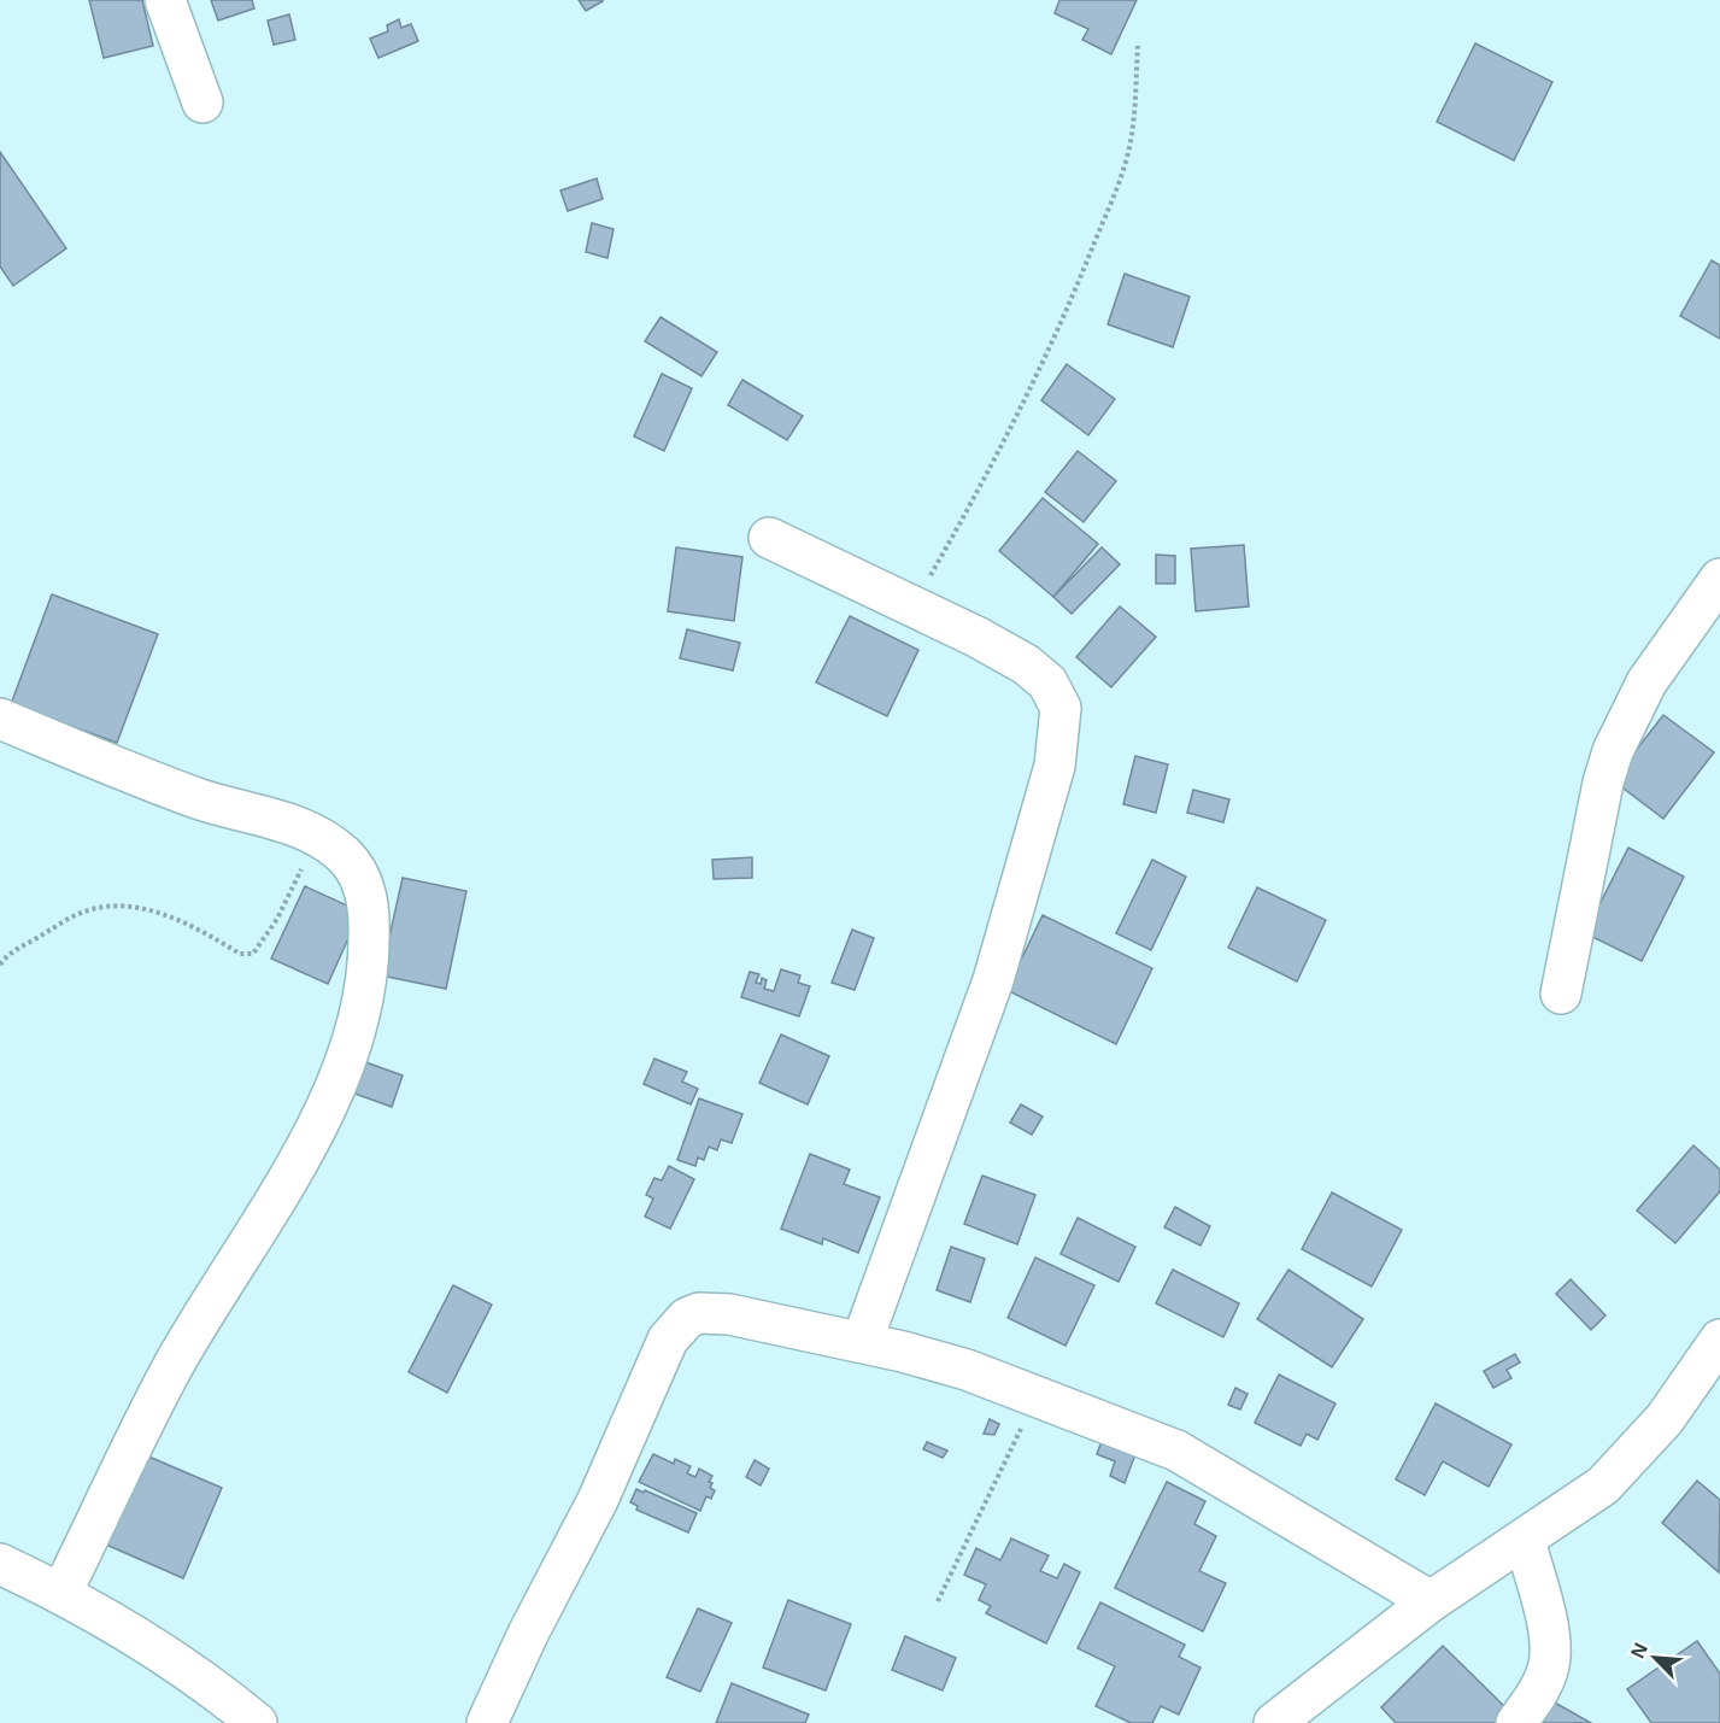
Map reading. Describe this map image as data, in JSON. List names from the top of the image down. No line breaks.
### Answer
{"north":"top left"}
